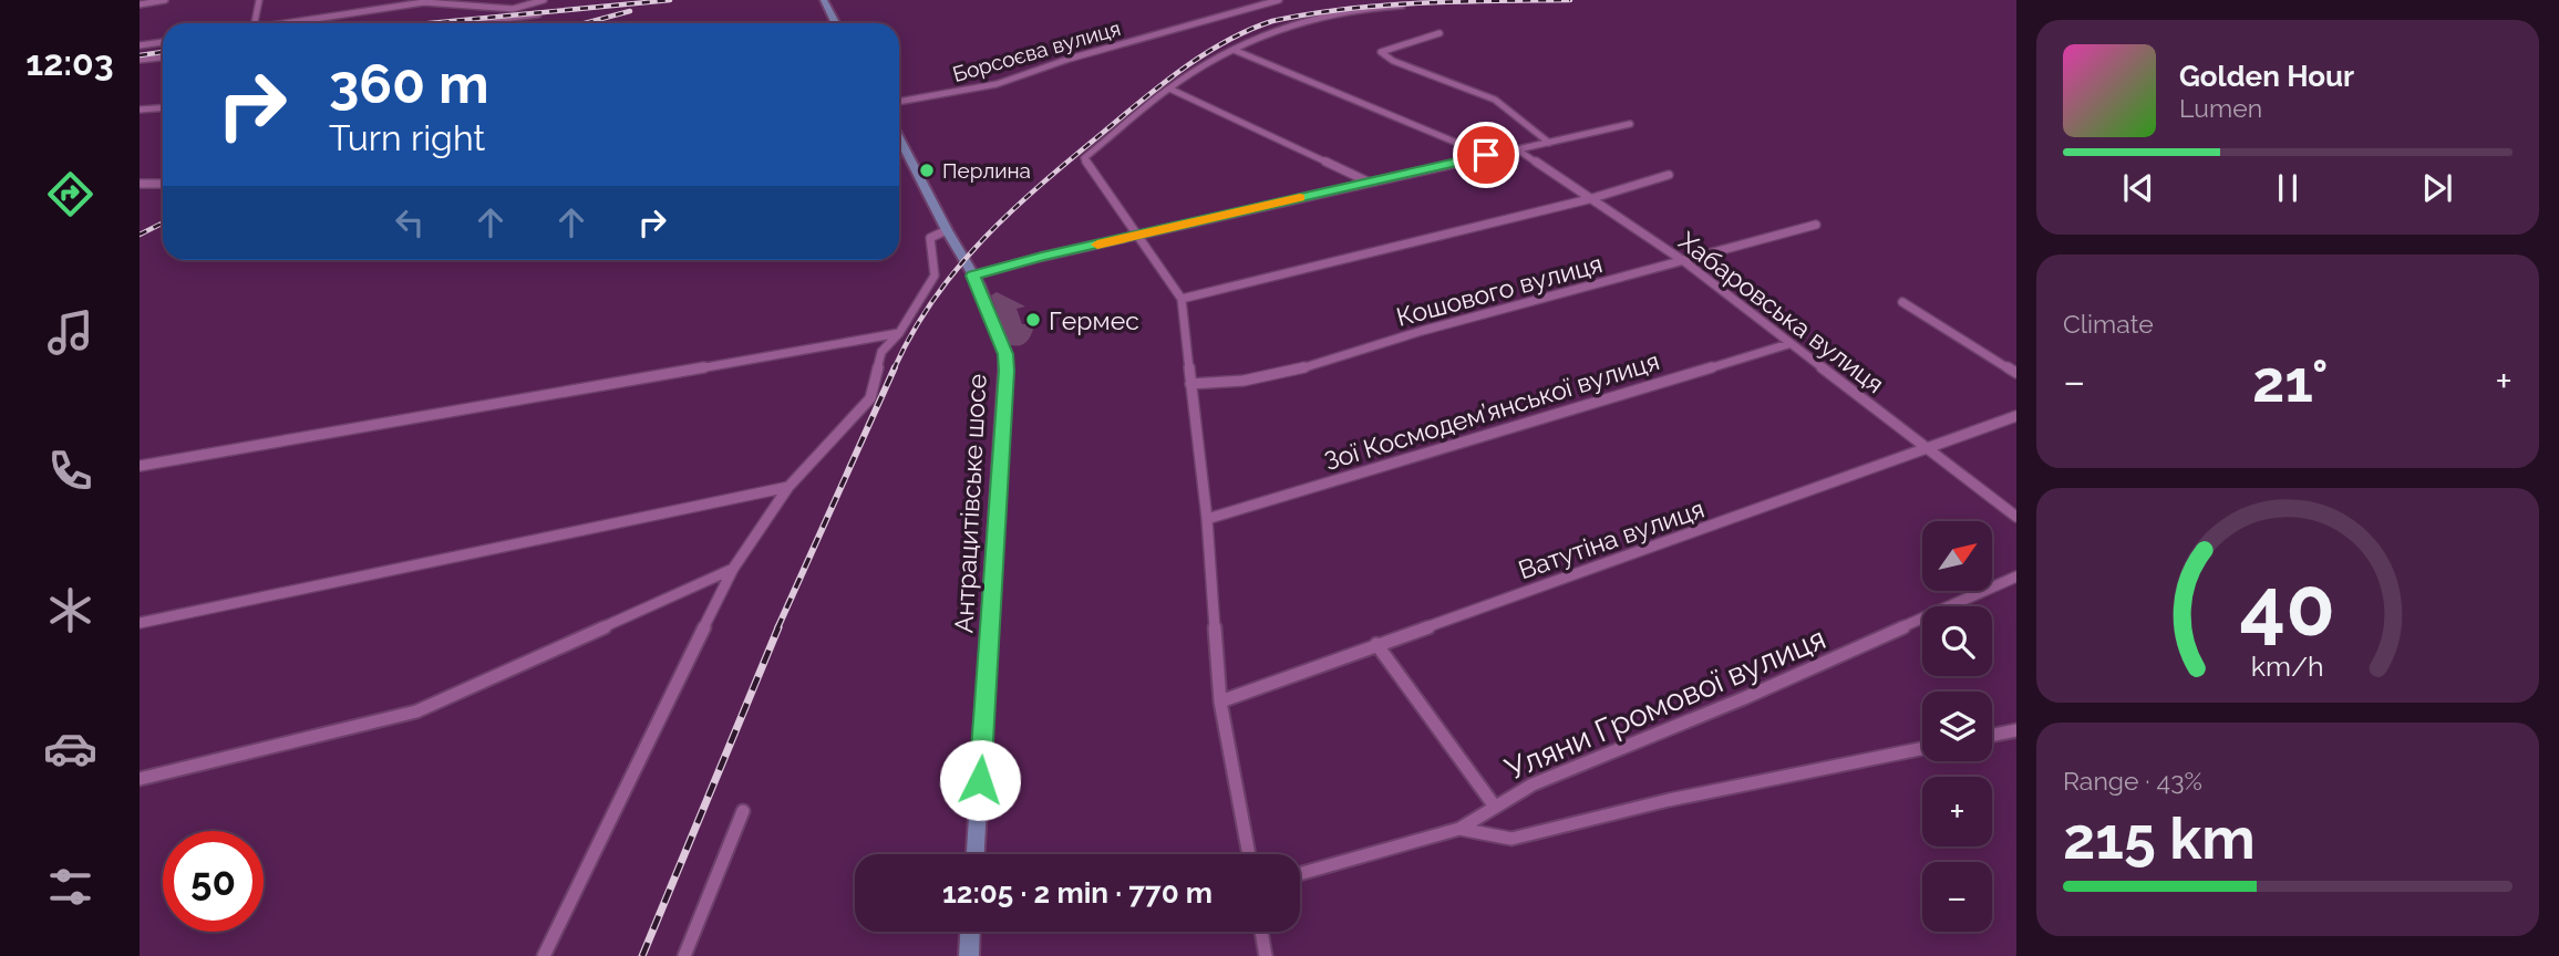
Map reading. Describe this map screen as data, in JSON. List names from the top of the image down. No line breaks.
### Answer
{"streets":{"main road":["Антрацитівське шосе"],"street":["Борсоєва вулиця","Кошового вулиця","Хабаровська вулиця","Зої Космодем’янської вулиця","Ватутіна вулиця","Уляни Громової вулиця"]},"crossings":[["Кошового вулиця","Хабаровська вулиця"],["Хабаровська вулиця","Зої Космодем’янської вулиця"],["Хабаровська вулиця","Ватутіна вулиця"]],"places":["Перлина","Гермес"],"north":"top right","page":{"tabs":"12:03","turn":["360 m","Turn right"],"song":["Golden Hour","Lumen"],"tile":["Climate",["Range · 43%","215 km"]],"heat":["−","21°","+"],"map_buttons":["+","−"],"limit":"50","trip":"12:05 · 2 min · 770 m","gauge":["40","km/h"]}}
